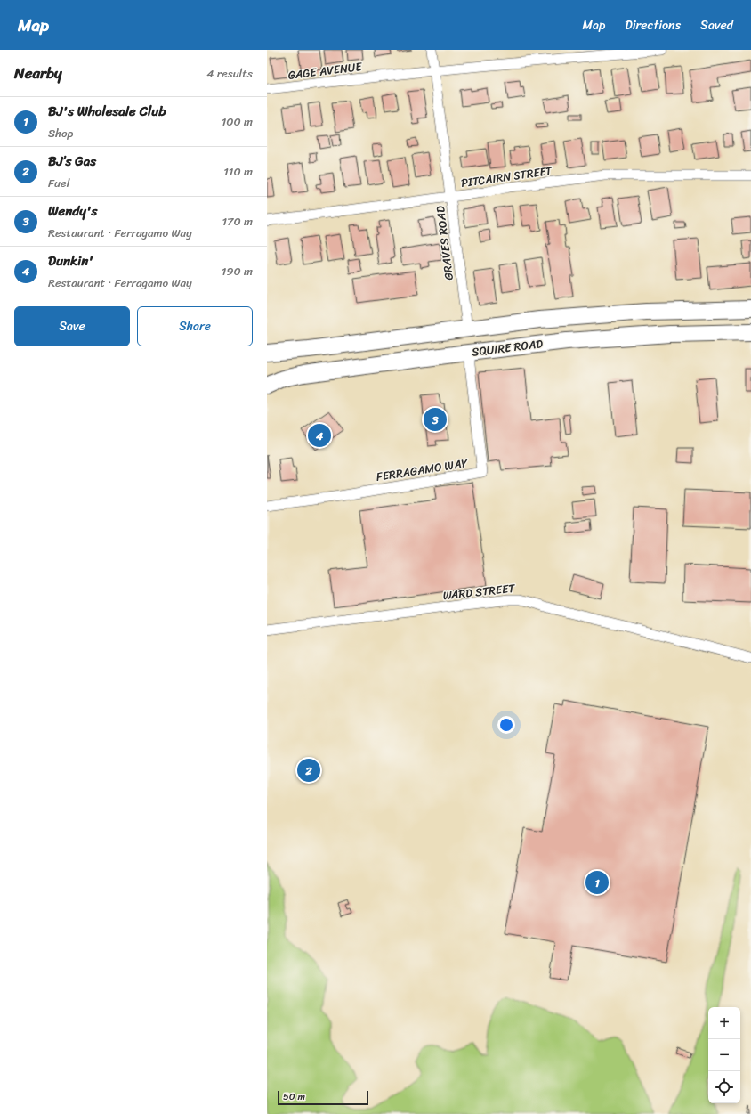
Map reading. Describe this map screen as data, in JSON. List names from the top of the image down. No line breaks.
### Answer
{"streets":{"highway":["SQUIRE ROAD"],"street":["GAGE AVENUE","PITCAIRN STREET","GRAVES ROAD","FERRAGAMO WAY","WARD STREET"]},"crossings":[["GAGE AVENUE","GRAVES ROAD"],["PITCAIRN STREET","GRAVES ROAD"],["GRAVES ROAD","SQUIRE ROAD"],["SQUIRE ROAD","FERRAGAMO WAY"]],"scale_bar":"50 m","page":{"header":"Map","nav":["Map","Directions","Saved"],"heading":["Nearby","4 results"],"list":[{"mark":"1","name":"BJ's Wholesale Club","note":"Shop","value":"100 m"},{"mark":"2","name":"BJ’s Gas","note":"Fuel","value":"110 m"},{"mark":"3","name":"Wendy's","note":"Restaurant · Ferragamo Way","value":"170 m"},{"mark":"4","name":"Dunkin'","note":"Restaurant · Ferragamo Way","value":"190 m"}],"buttons":["Save","Share"],"pins":["3","4","2","1"],"map_buttons":["+","−"],"scale":"50 m"}}
